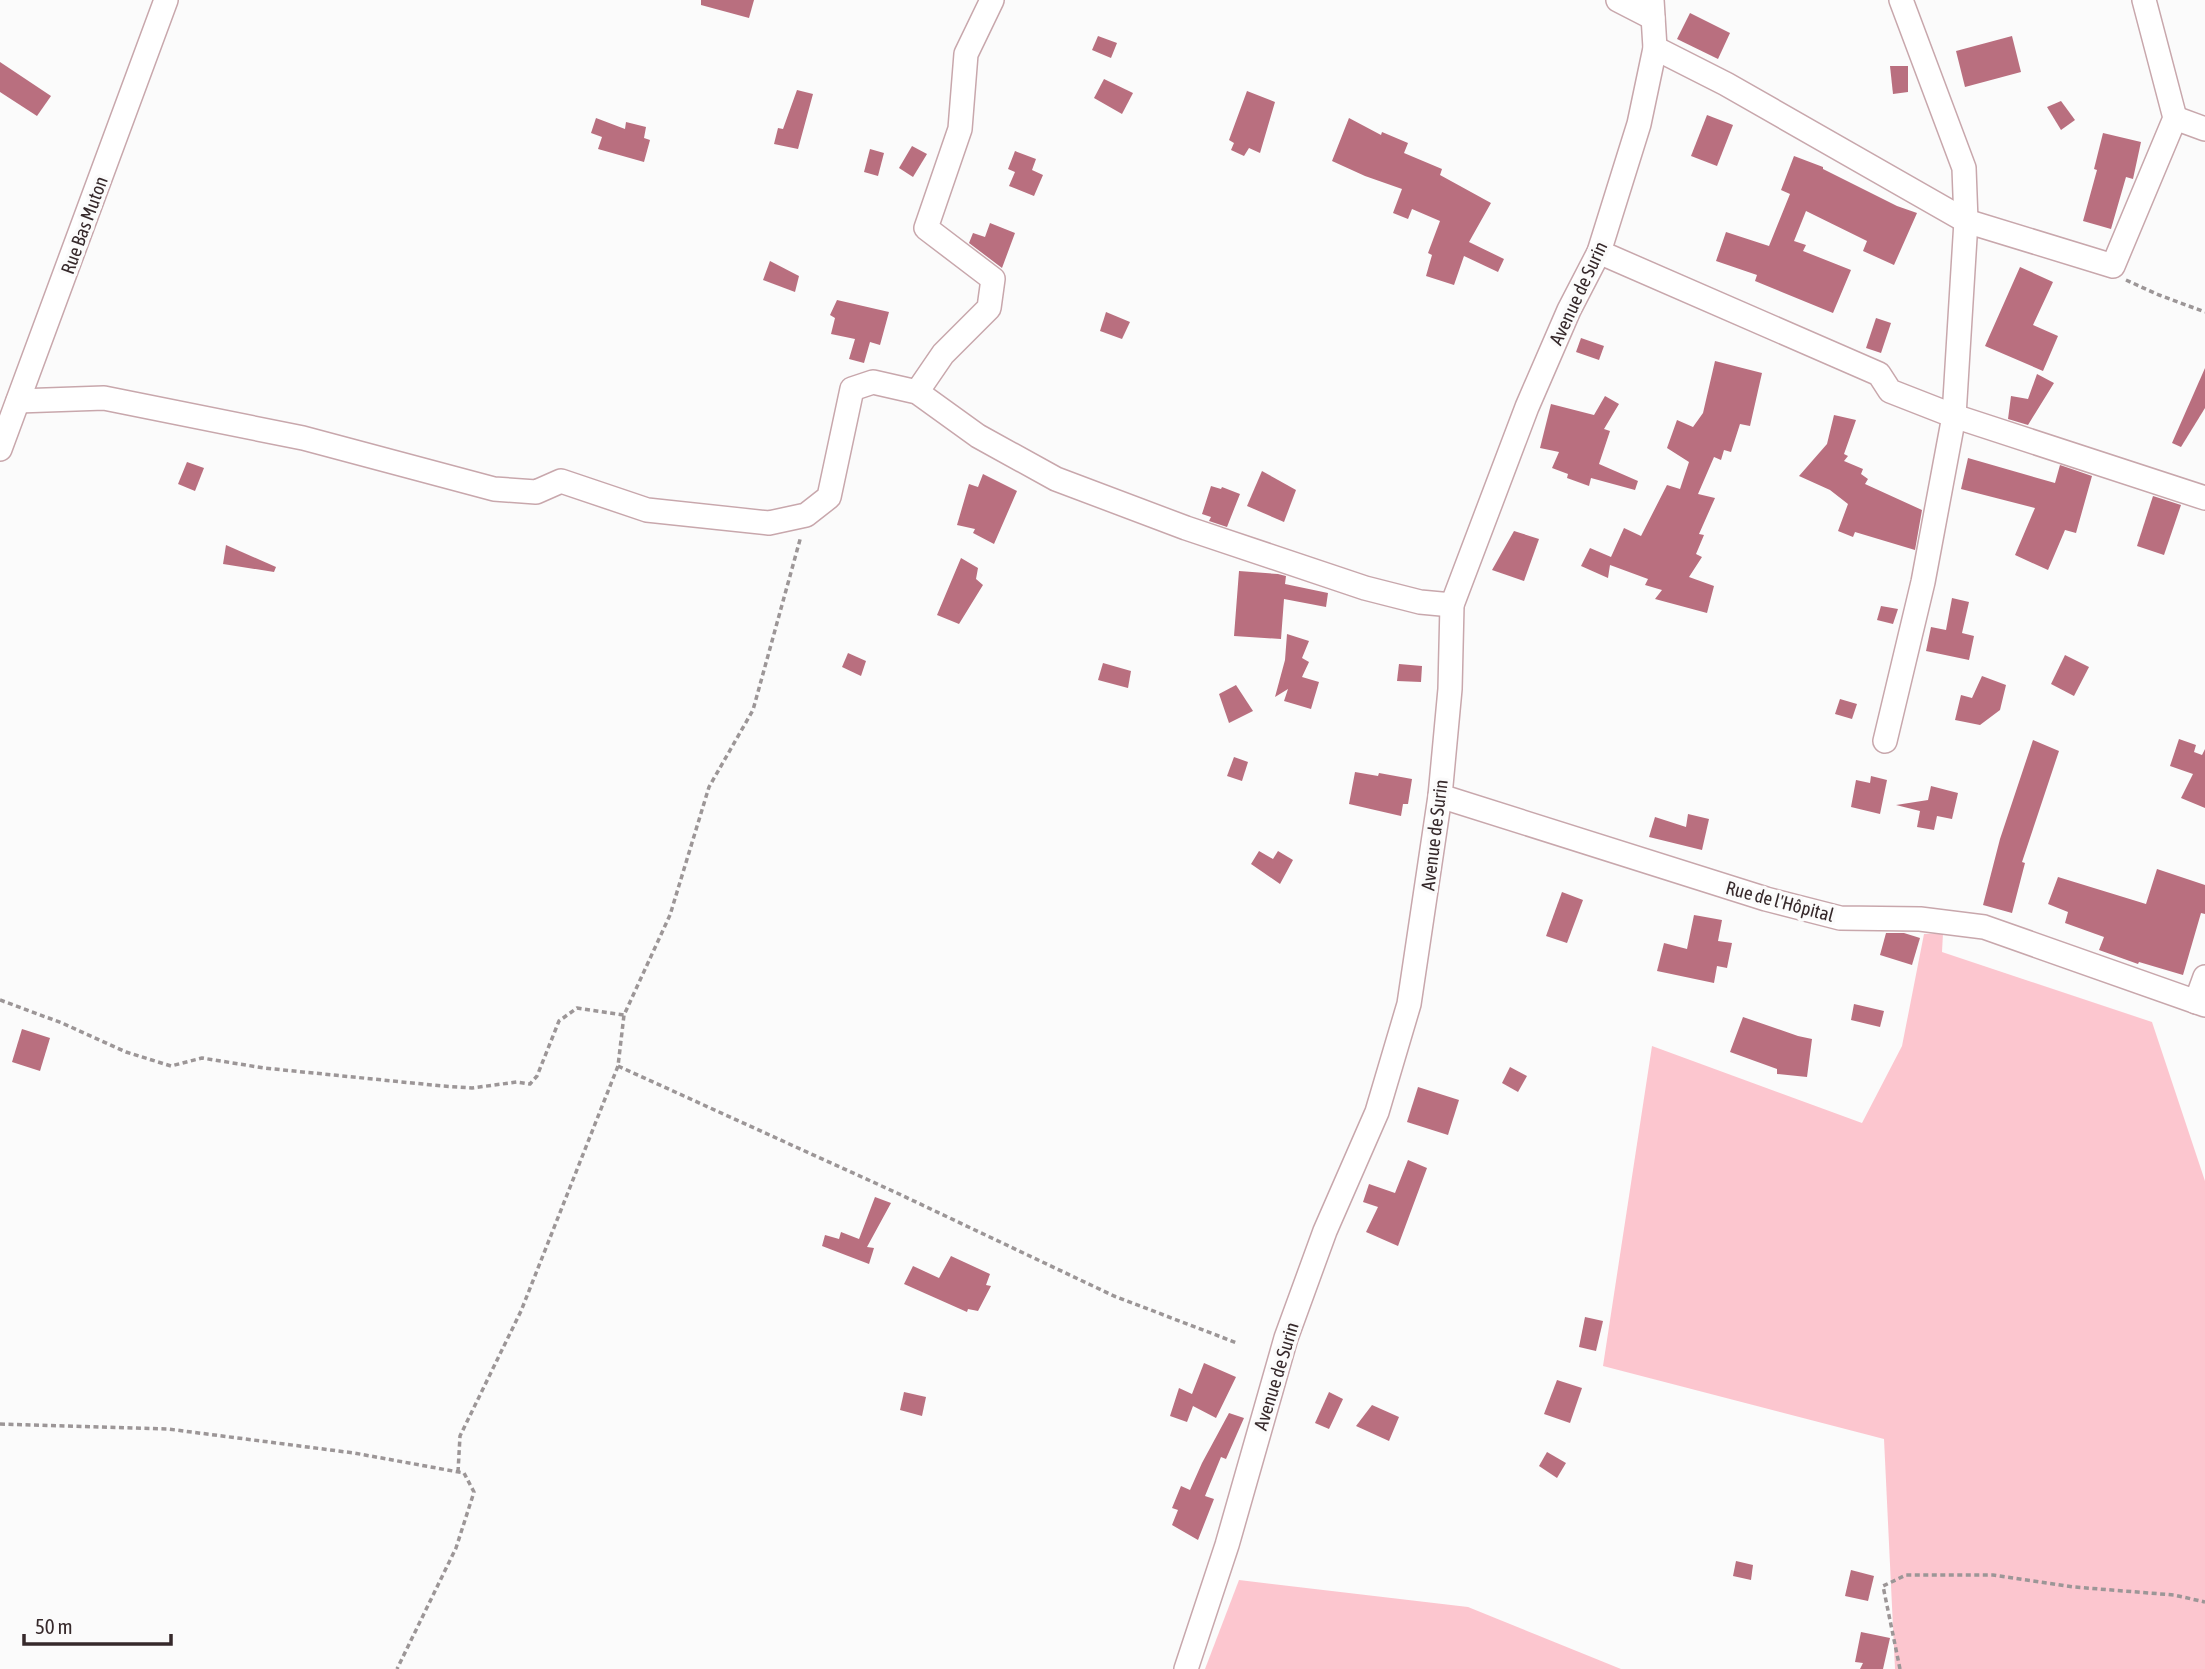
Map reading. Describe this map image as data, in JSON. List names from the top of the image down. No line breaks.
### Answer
{"streets":{"street":["Rue Bas Muton","Avenue de Surin","Rue de l'Hôpital"]},"crossings":[["Avenue de Surin","Rue de l'Hôpital"]],"scale_bar":"50 m"}
